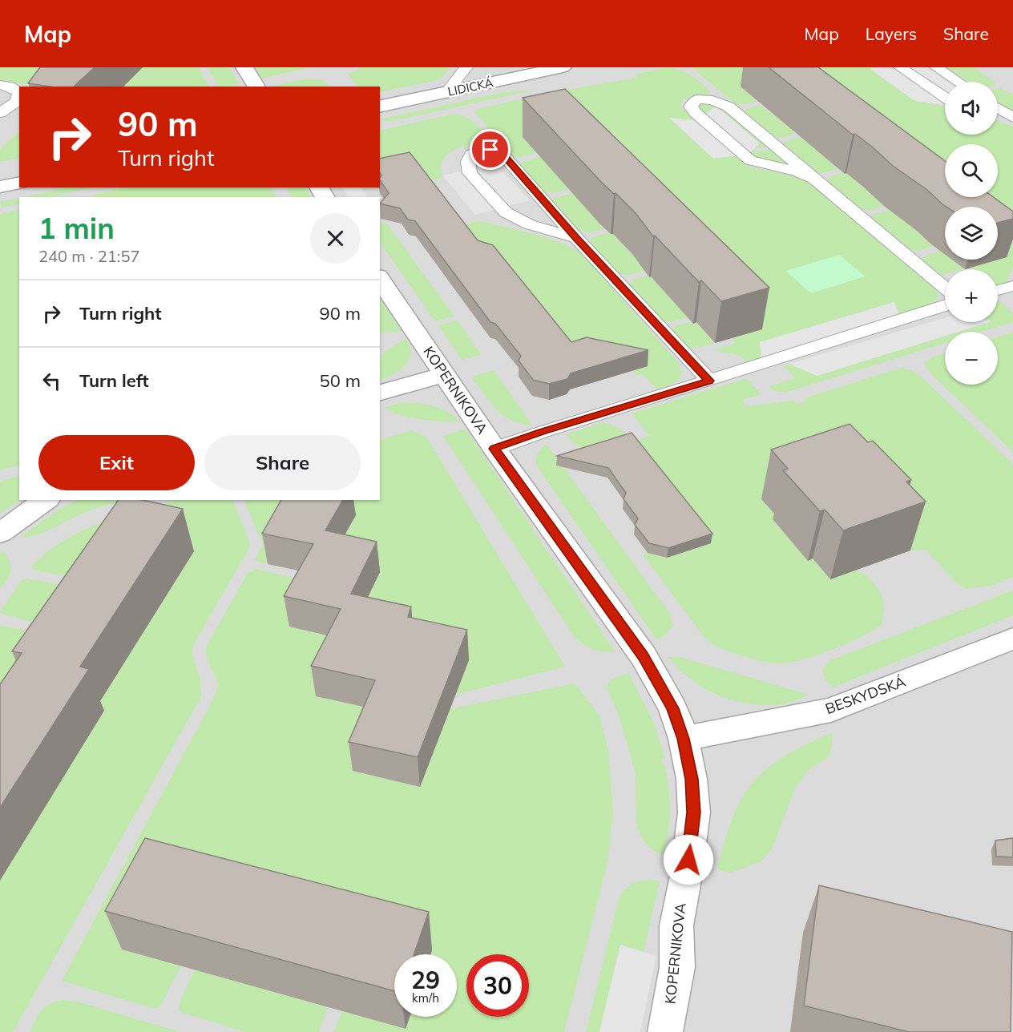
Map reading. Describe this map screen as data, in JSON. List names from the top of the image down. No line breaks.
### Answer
{"streets":{"street":["LIDICKÁ","KOPERNIKOVA","BESKYDSKÁ"]},"crossings":[["KOPERNIKOVA","BESKYDSKÁ"]],"page":{"header":"Map","nav":["Map","Layers","Share"],"map_buttons":["+","−"],"turn":["90 m","Turn right"],"heading":["1 min","240 m · 21:57"],"list":[{"name":"Turn right","value":"90 m"},{"name":"Turn left","value":"50 m"}],"buttons":["Exit","Share"],"speed":"29 km/h","limit":"30"}}
